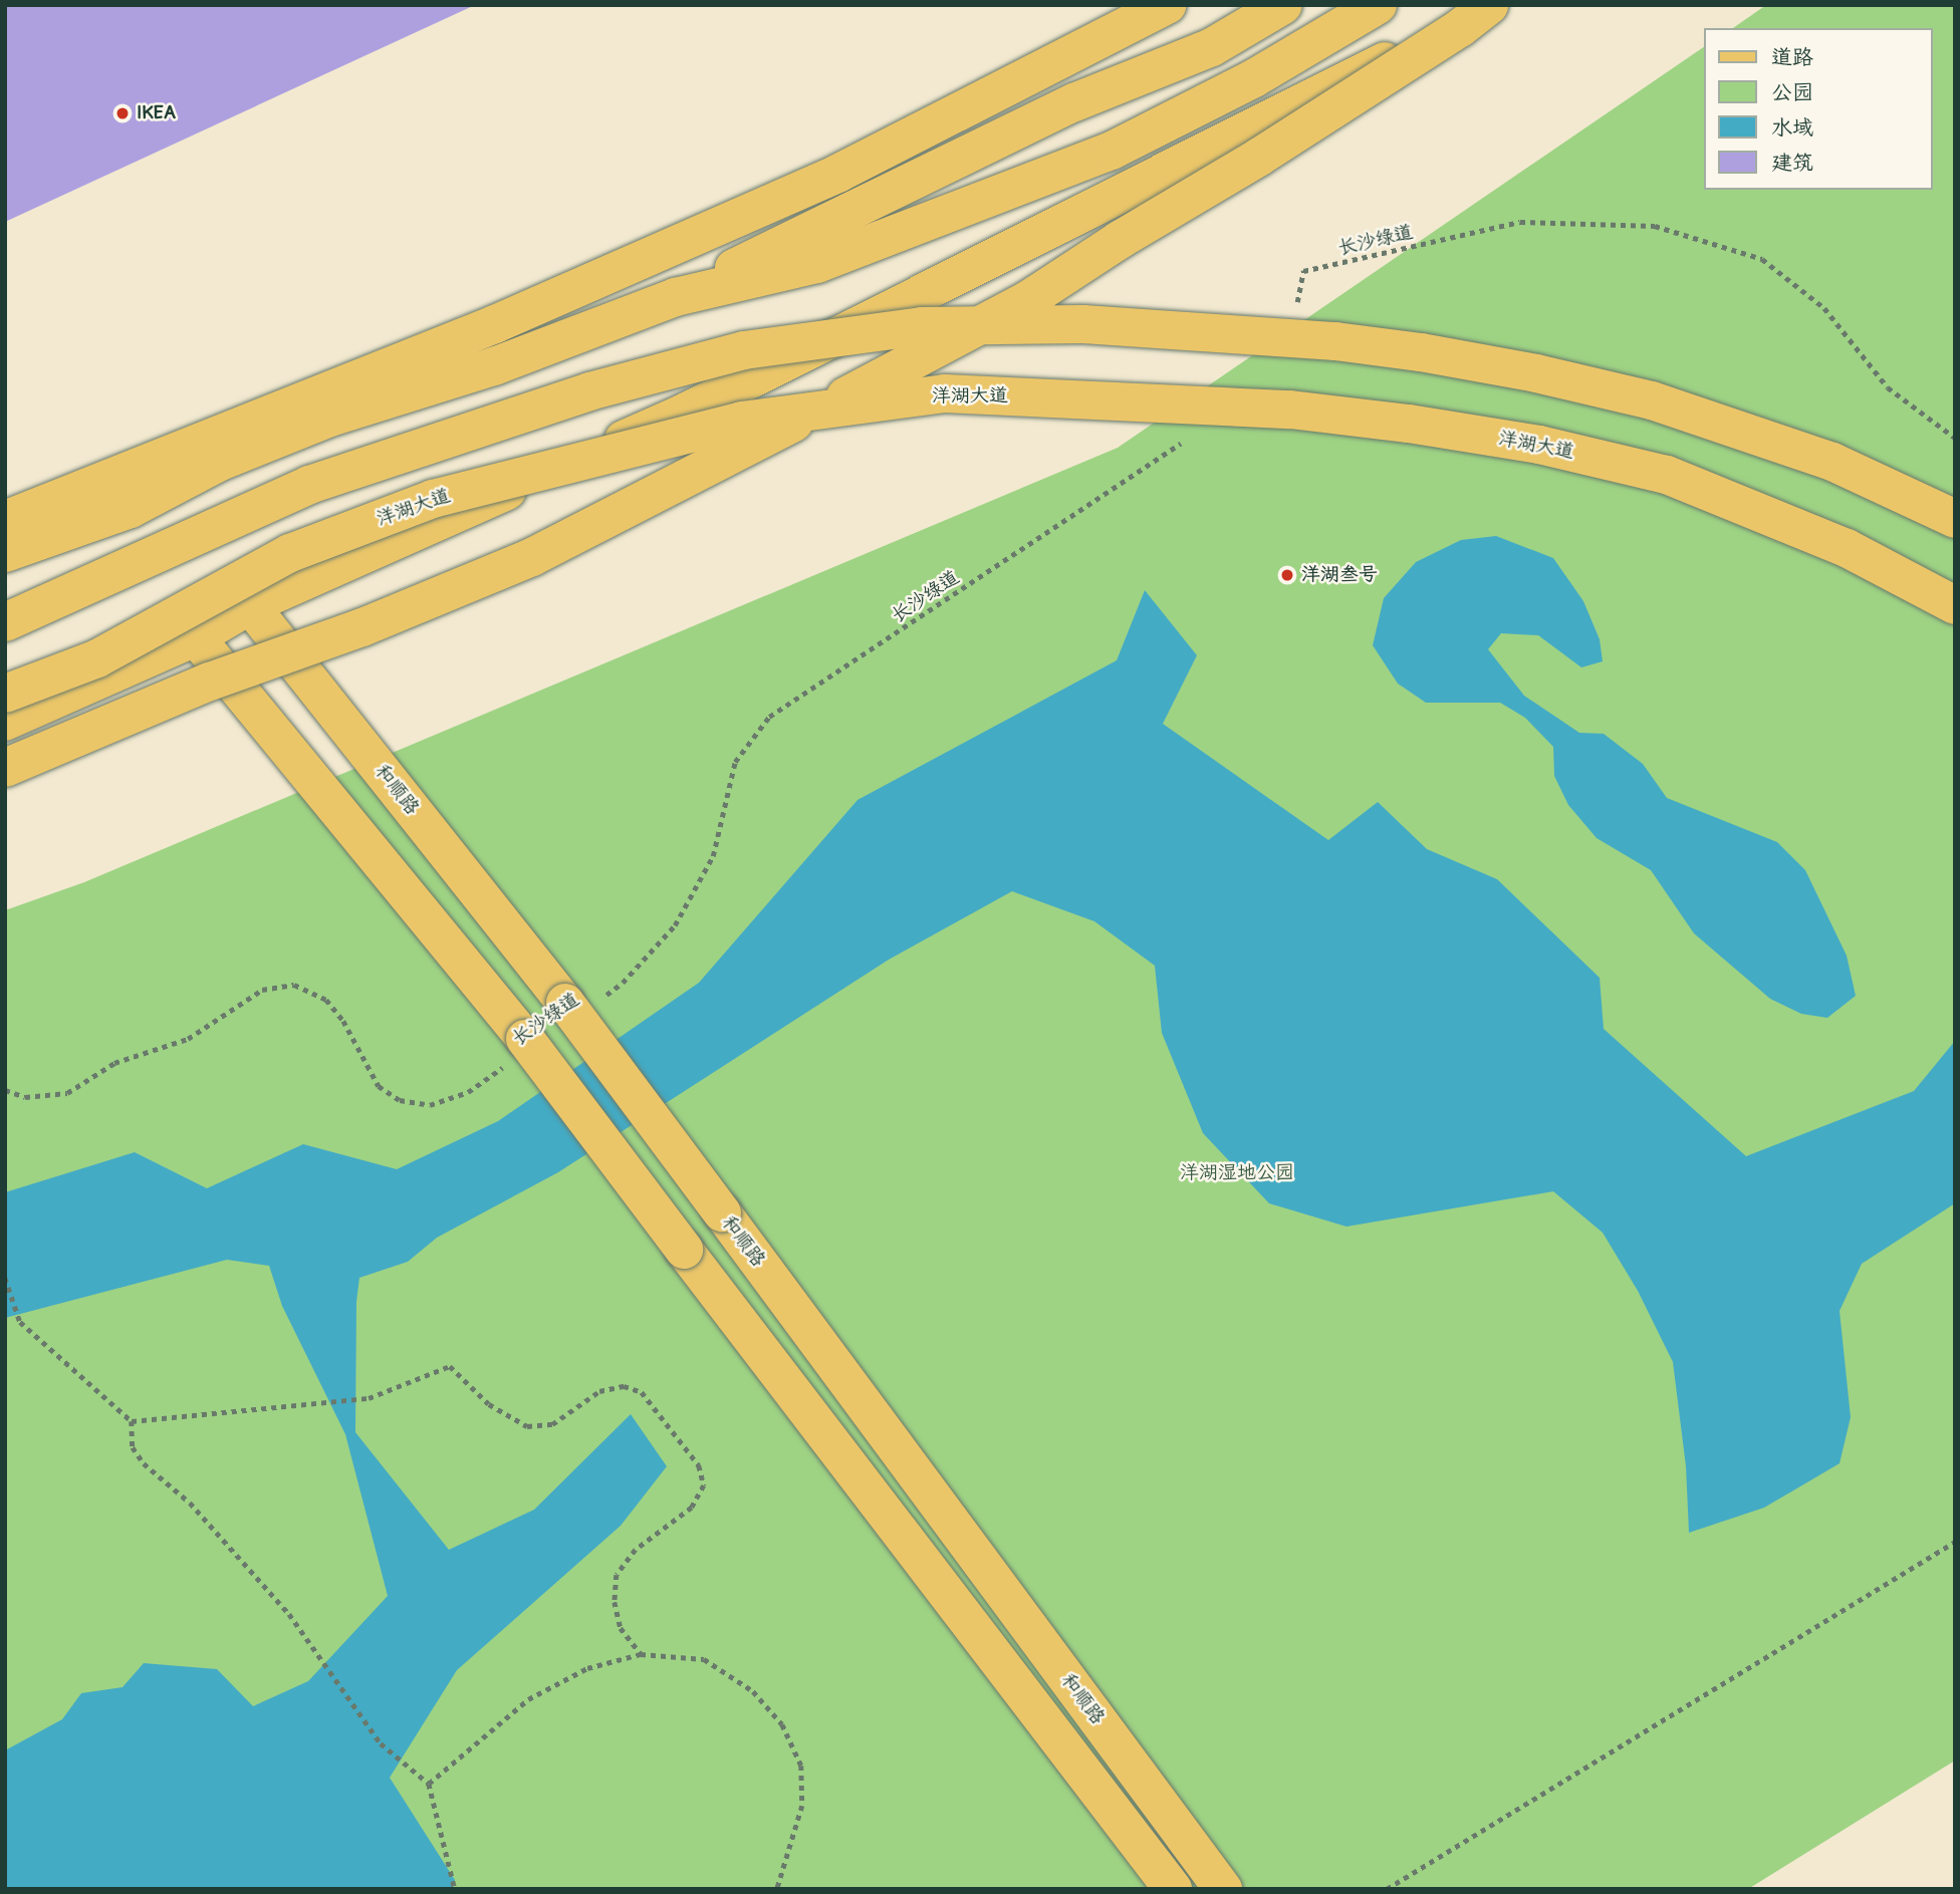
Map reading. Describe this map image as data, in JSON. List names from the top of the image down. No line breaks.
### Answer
{"streets":{"main road":["洋湖大道","和顺路"],"path":["长沙绿道"]},"crossings":[["长沙绿道","和顺路"]],"parks":["洋湖湿地公园"],"places":["IKEA","洋湖叁号"],"legend":["道路","公园","水域","建筑"]}
